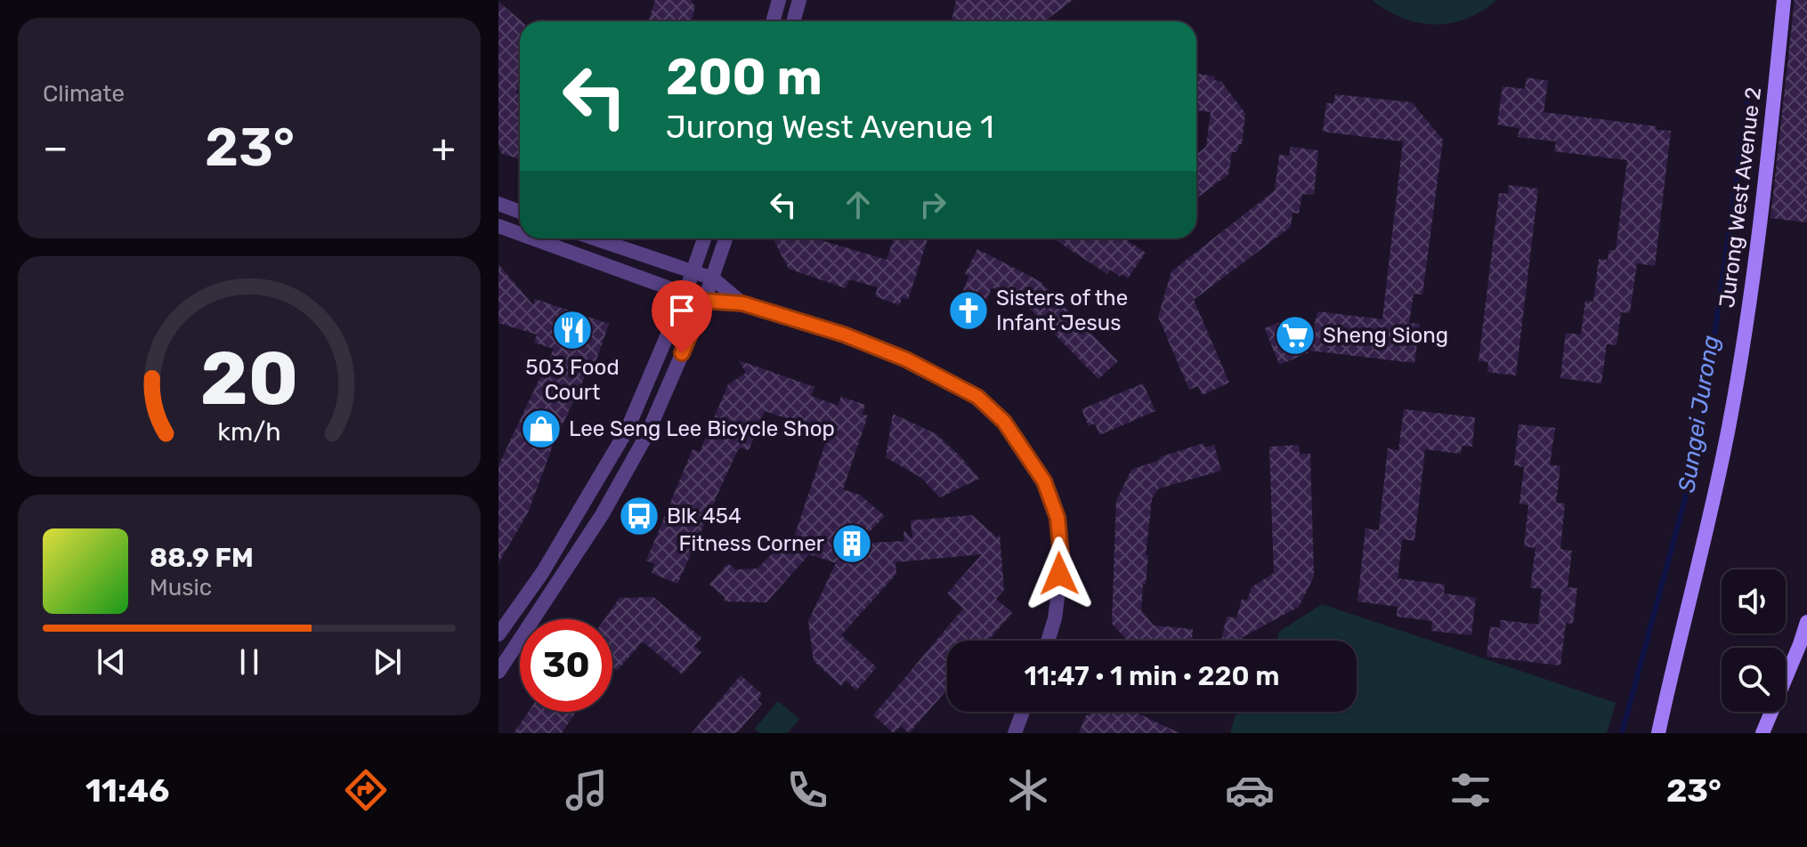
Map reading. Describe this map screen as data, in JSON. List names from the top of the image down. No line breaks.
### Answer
{"streets":{"main road":["Jurong West Avenue 2"]},"water":["Sungei Jurong"],"places":{"church":["Sisters of the Infant Jesus"],"restaurant":["503 Food Court"],"supermarket":["Sheng Siong"],"shop":["Lee Seng Lee Bicycle Shop"],"bus stop":["Blk 454"],"building":["Fitness Corner"]},"page":{"tile":"Climate","turn":["200 m","Jurong West Avenue 1"],"heat":["−","23°","+"],"song":["88.9 FM","Music"],"limit":"30","trip":"11:47 · 1 min · 220 m","tabs":["11:46","23°"],"gauge":["20","km/h"]}}
